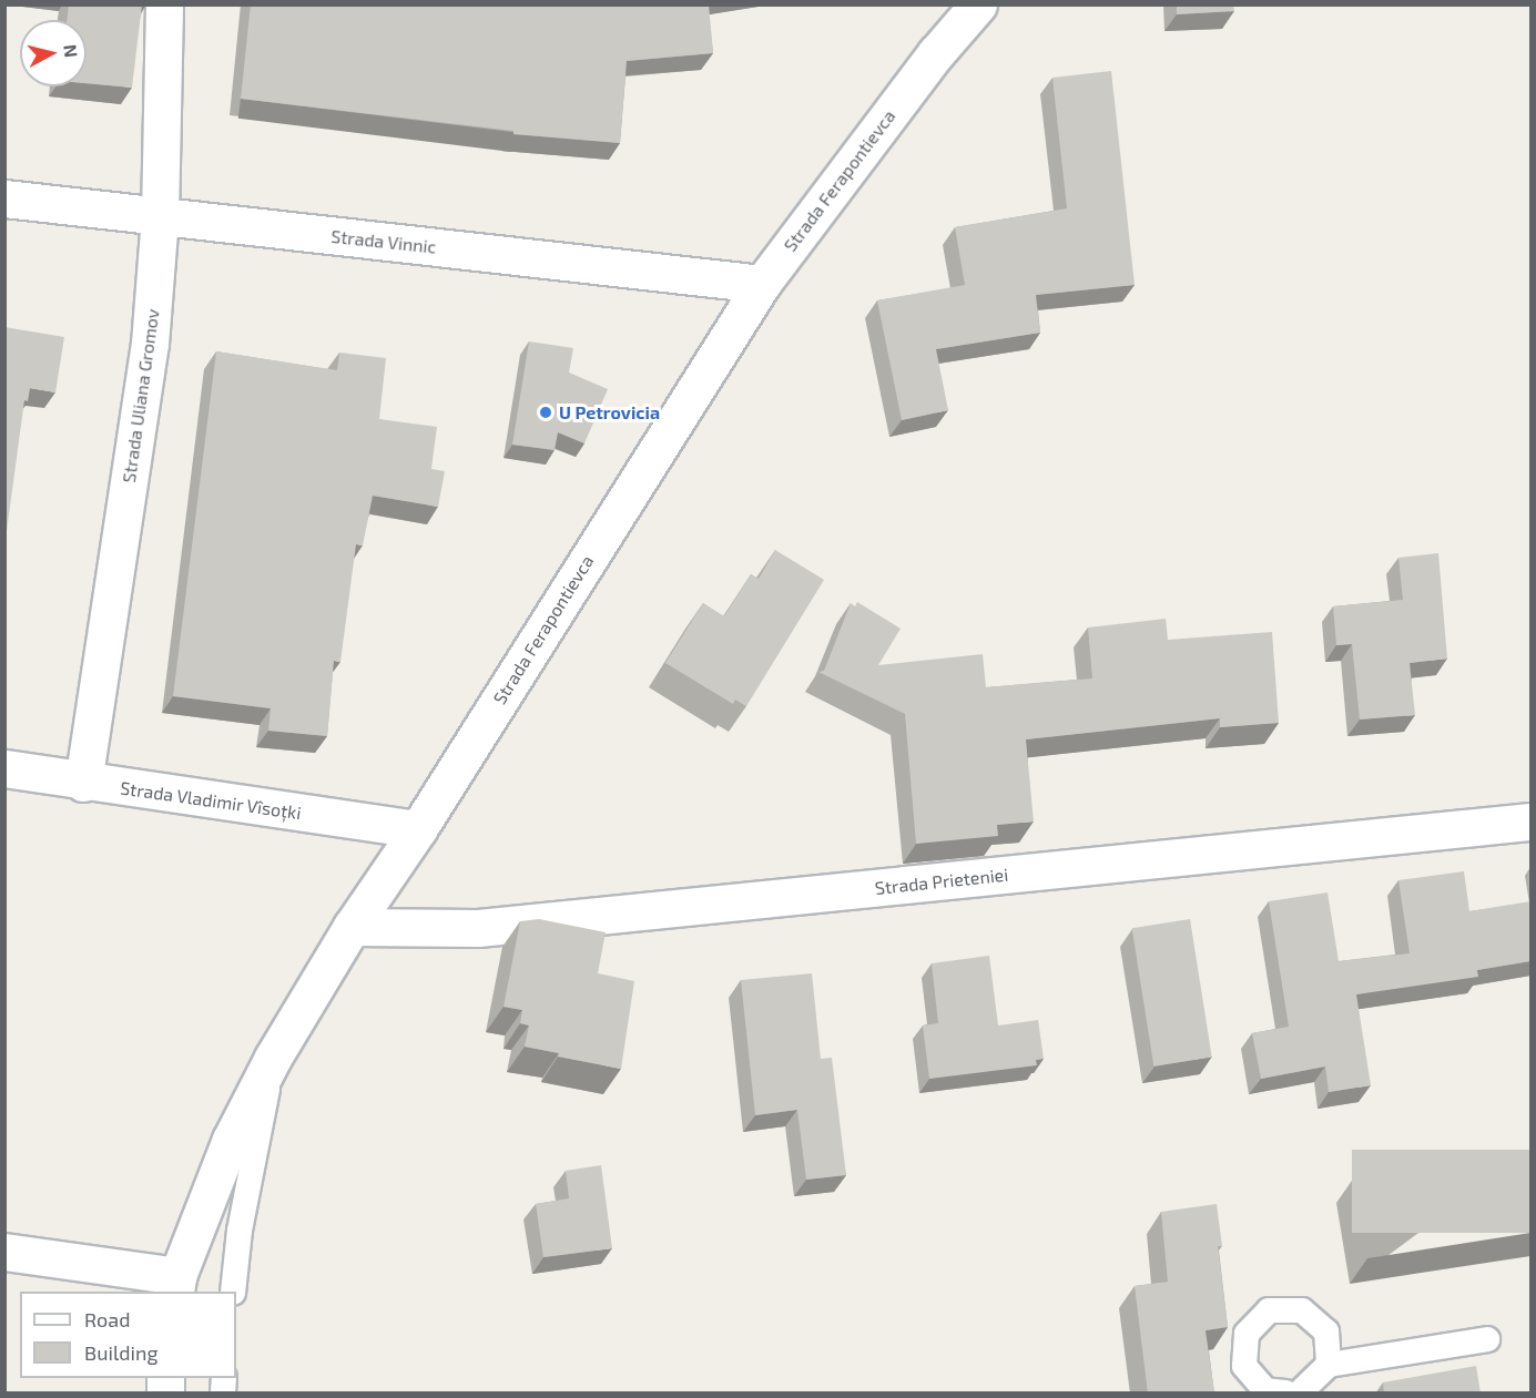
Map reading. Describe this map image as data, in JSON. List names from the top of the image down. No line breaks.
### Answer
{"streets":{"street":["Strada Ferapontievca","Strada Vinnic","Strada Uliana Gromov","Strada Vladimir Vîsoțki","Strada Prieteniei"]},"crossings":[["Strada Ferapontievca","Strada Vinnic"],["Strada Ferapontievca","Strada Vladimir Vîsoțki"],["Strada Ferapontievca","Strada Prieteniei"],["Strada Vinnic","Strada Uliana Gromov"],["Strada Uliana Gromov","Strada Vladimir Vîsoțki"]],"places":["U Petrovicia"],"legend":["Road","Building"],"north":"right"}
